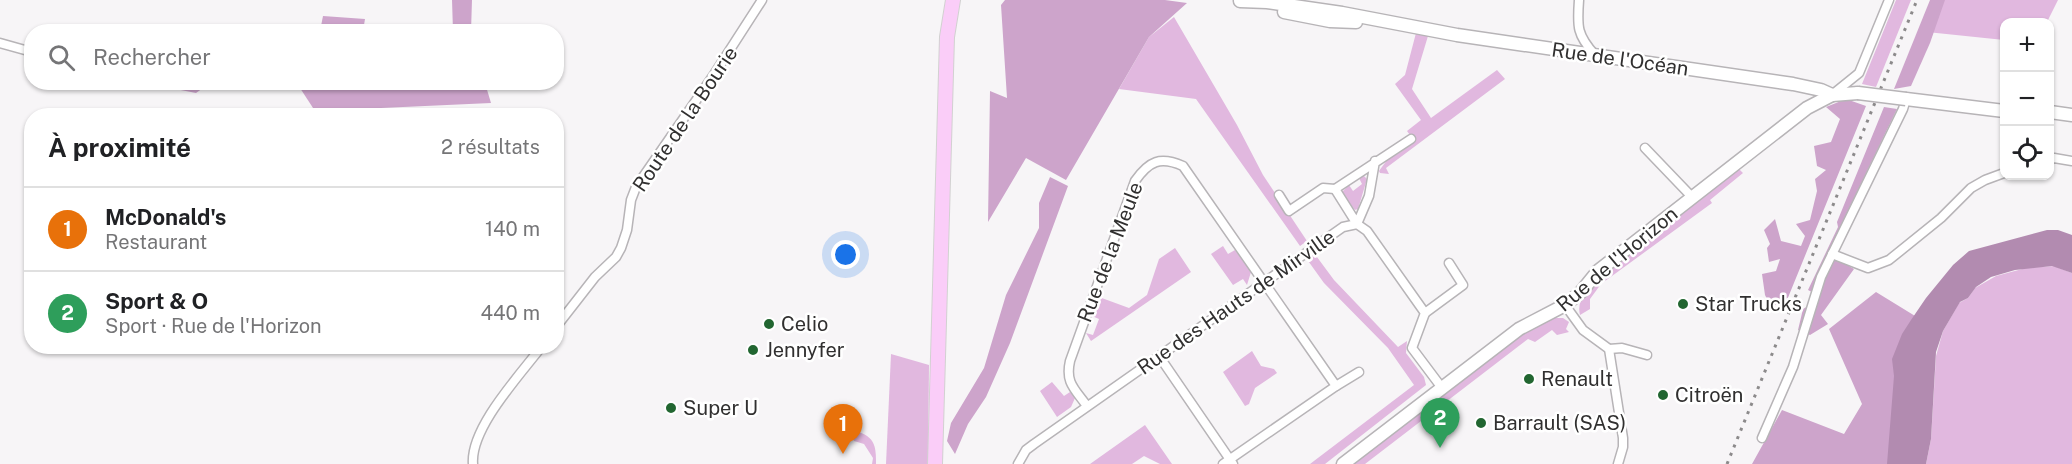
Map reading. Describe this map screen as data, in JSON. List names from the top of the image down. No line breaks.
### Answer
{"streets":{"main road":["Rue de l'Océan","Rue de l'Horizon"],"street":["Route de la Bourie","Rue de la Meule","Rue des Hauts de Mirville"]},"crossings":[["Rue de l'Océan","Rue de l'Horizon"],["Rue de la Meule","Rue des Hauts de Mirville"]],"places":["Star Trucks","Celio","Jennyfer","Renault","Citroën","Super U","Barrault (SAS)"],"page":{"map_buttons":["+","−"],"search":"Rechercher","heading":["À proximité","2 résultats"],"list":[{"mark":"1","name":"McDonald's","note":"Restaurant","value":"140 m"},{"mark":"2","name":"Sport & O","note":"Sport · Rue de l'Horizon","value":"440 m"}],"pins":["2","1"]}}
